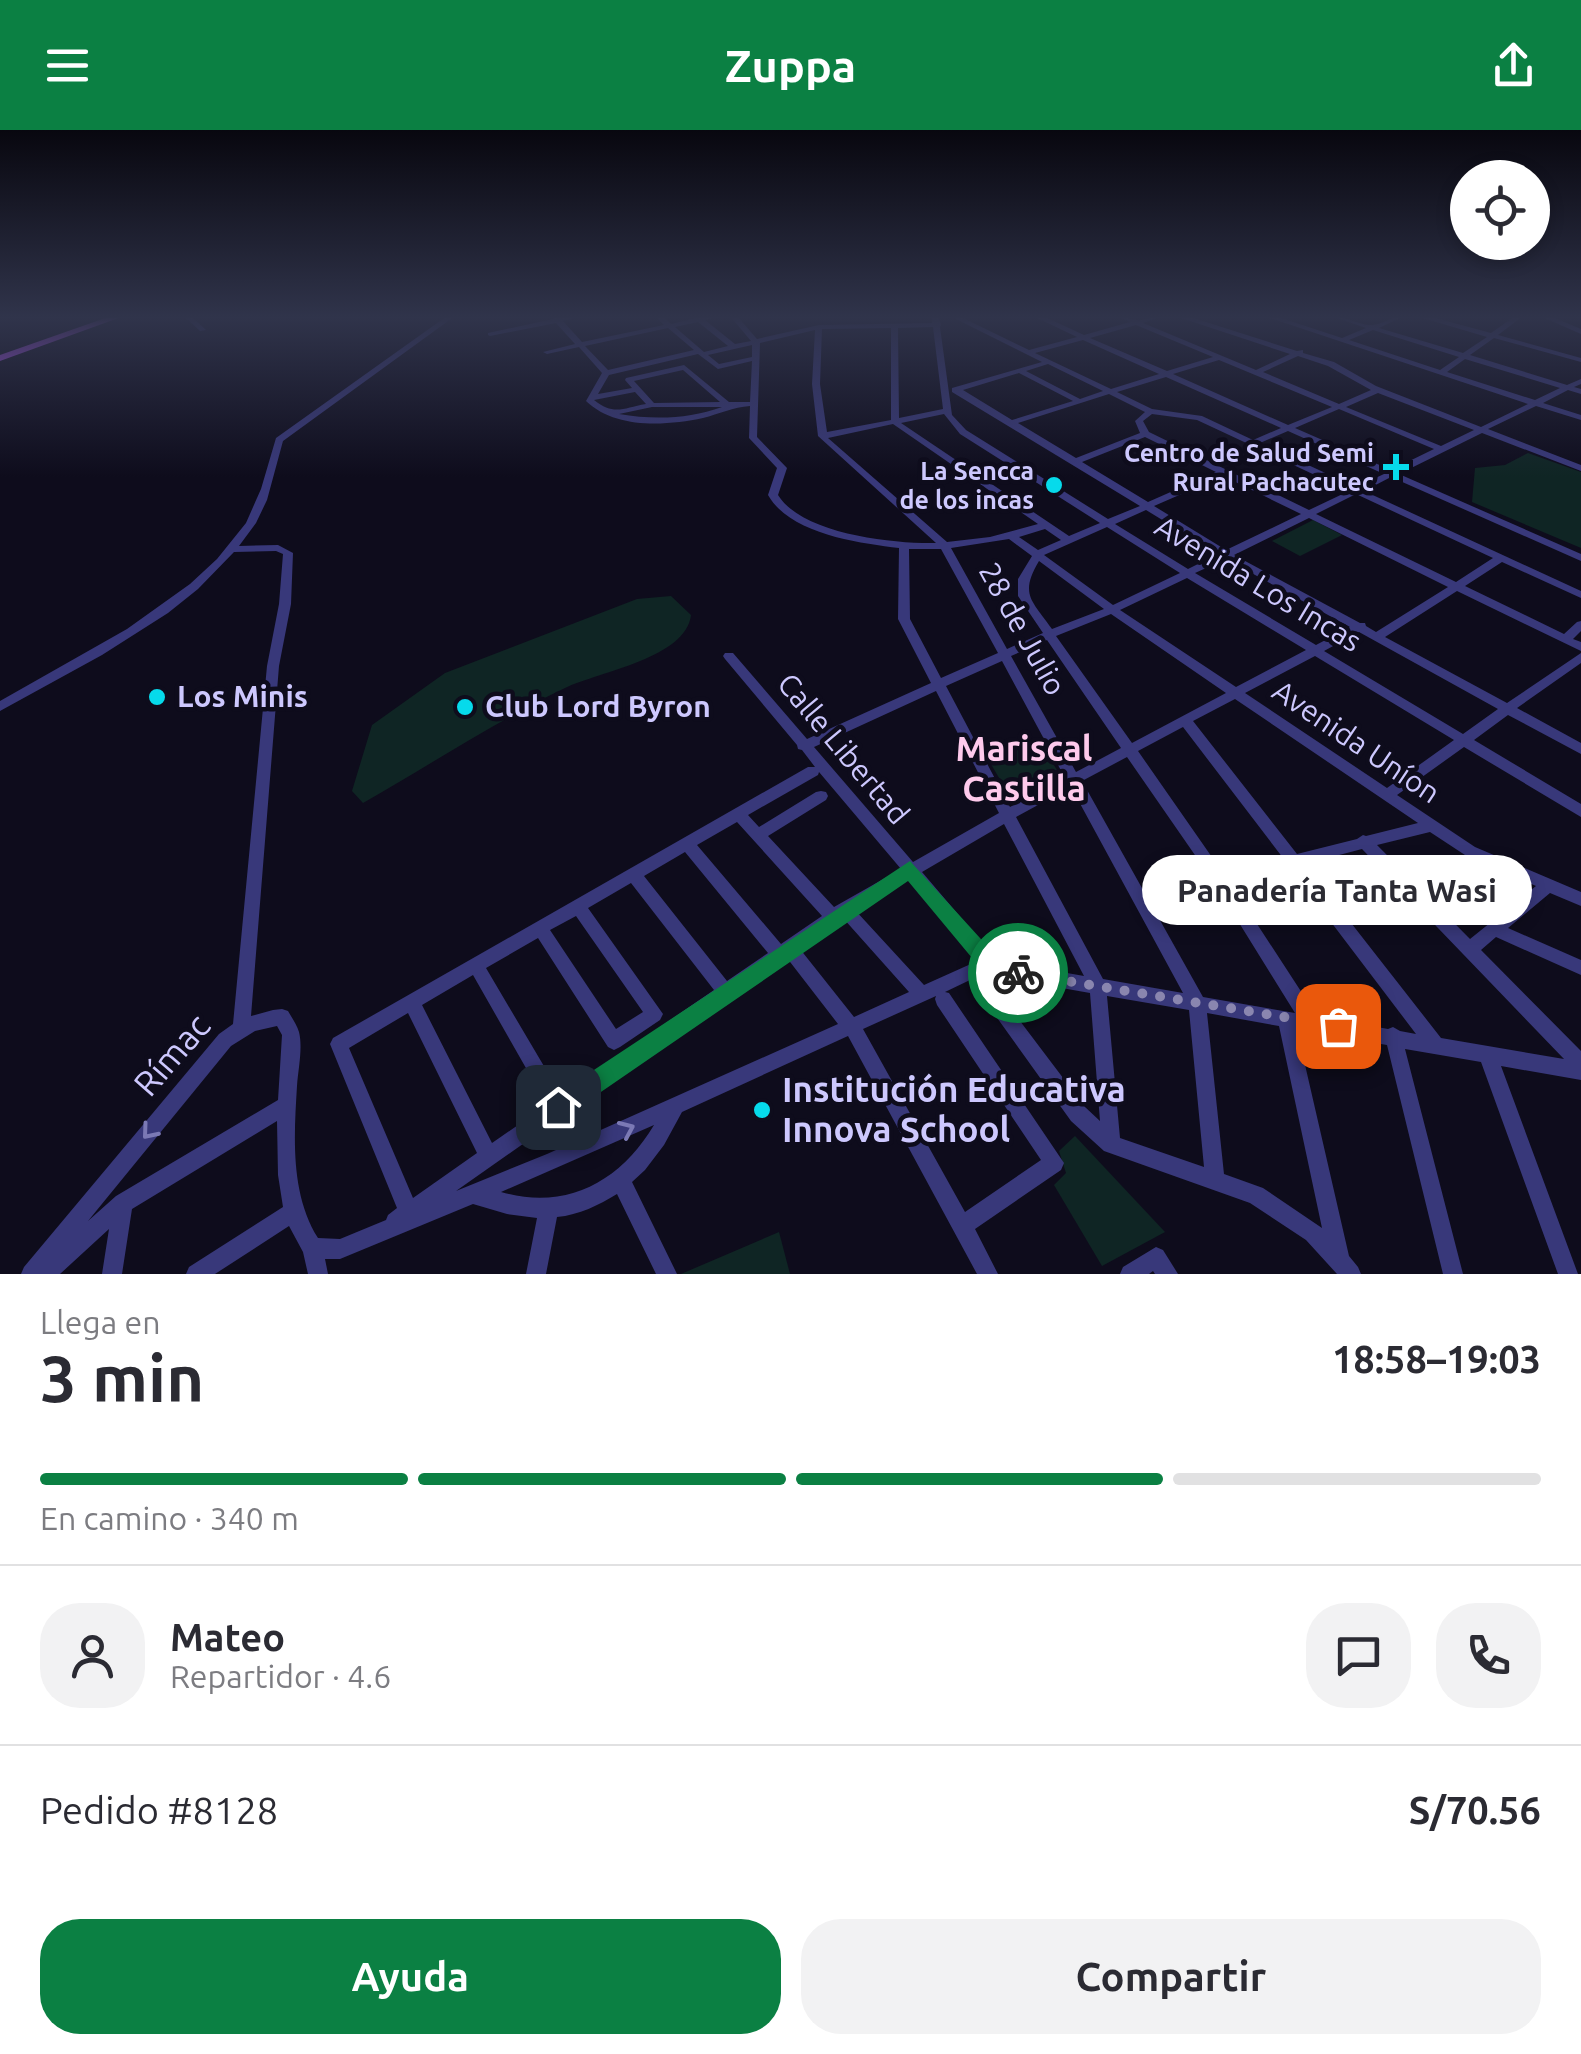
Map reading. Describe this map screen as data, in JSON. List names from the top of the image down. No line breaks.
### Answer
{"streets":{"street":["Avenida Los Incas","28 de Julio","Avenida Uníon","Calle Libertad","Rímac"]},"districts":["Mariscal Castilla"],"places":{"health":["Centro de Salud Semi Rural Pachacutec"],"other":["La Sencca de los incas","Los Minis","Club Lord Byron","Panadería Tanta Wasi","Institución Educativa Innova School"]},"page":{"header":"Zuppa","bubble":"Panadería Tanta Wasi","heading":["3 min","Llega en","18:58–19:03"],"panel":["Mateo","Repartidor · 4.6","Pedido #8128","S/70.56"],"bar":"En camino · 340 m","buttons":["Ayuda","Compartir"]}}
